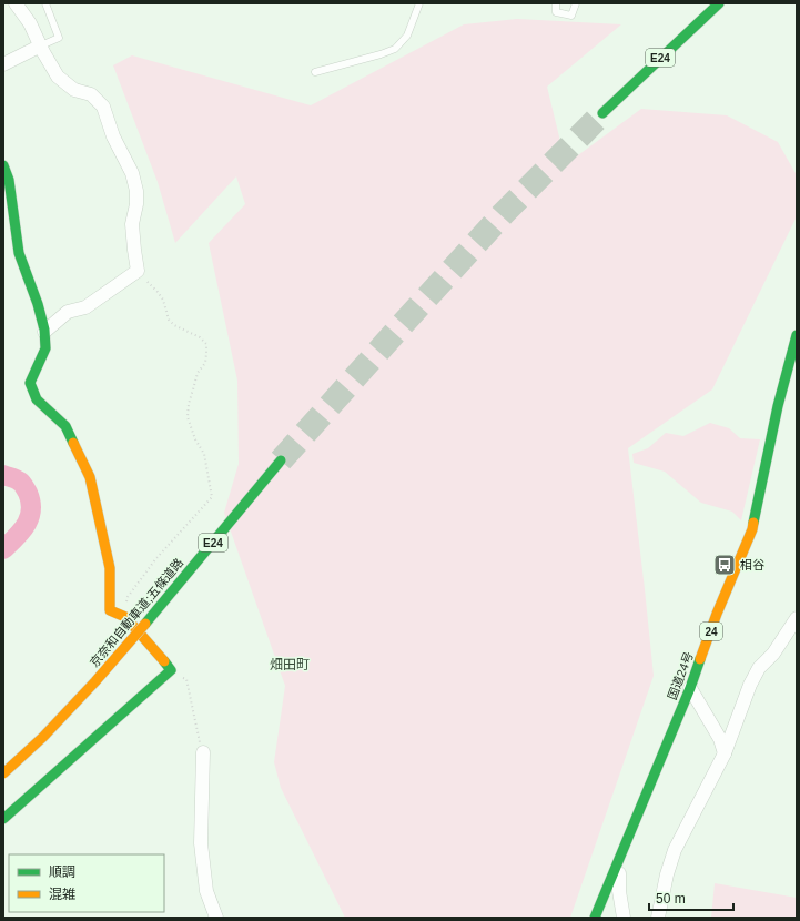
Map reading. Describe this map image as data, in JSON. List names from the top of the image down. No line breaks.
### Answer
{"streets":{"main road":["E24","京奈和自動車道;五條道路","24","国道24号"]},"districts":["畑田町"],"places":{"bus stop":["相谷"]},"legend":["順調","混雑"],"scale_bar":"50 m"}
